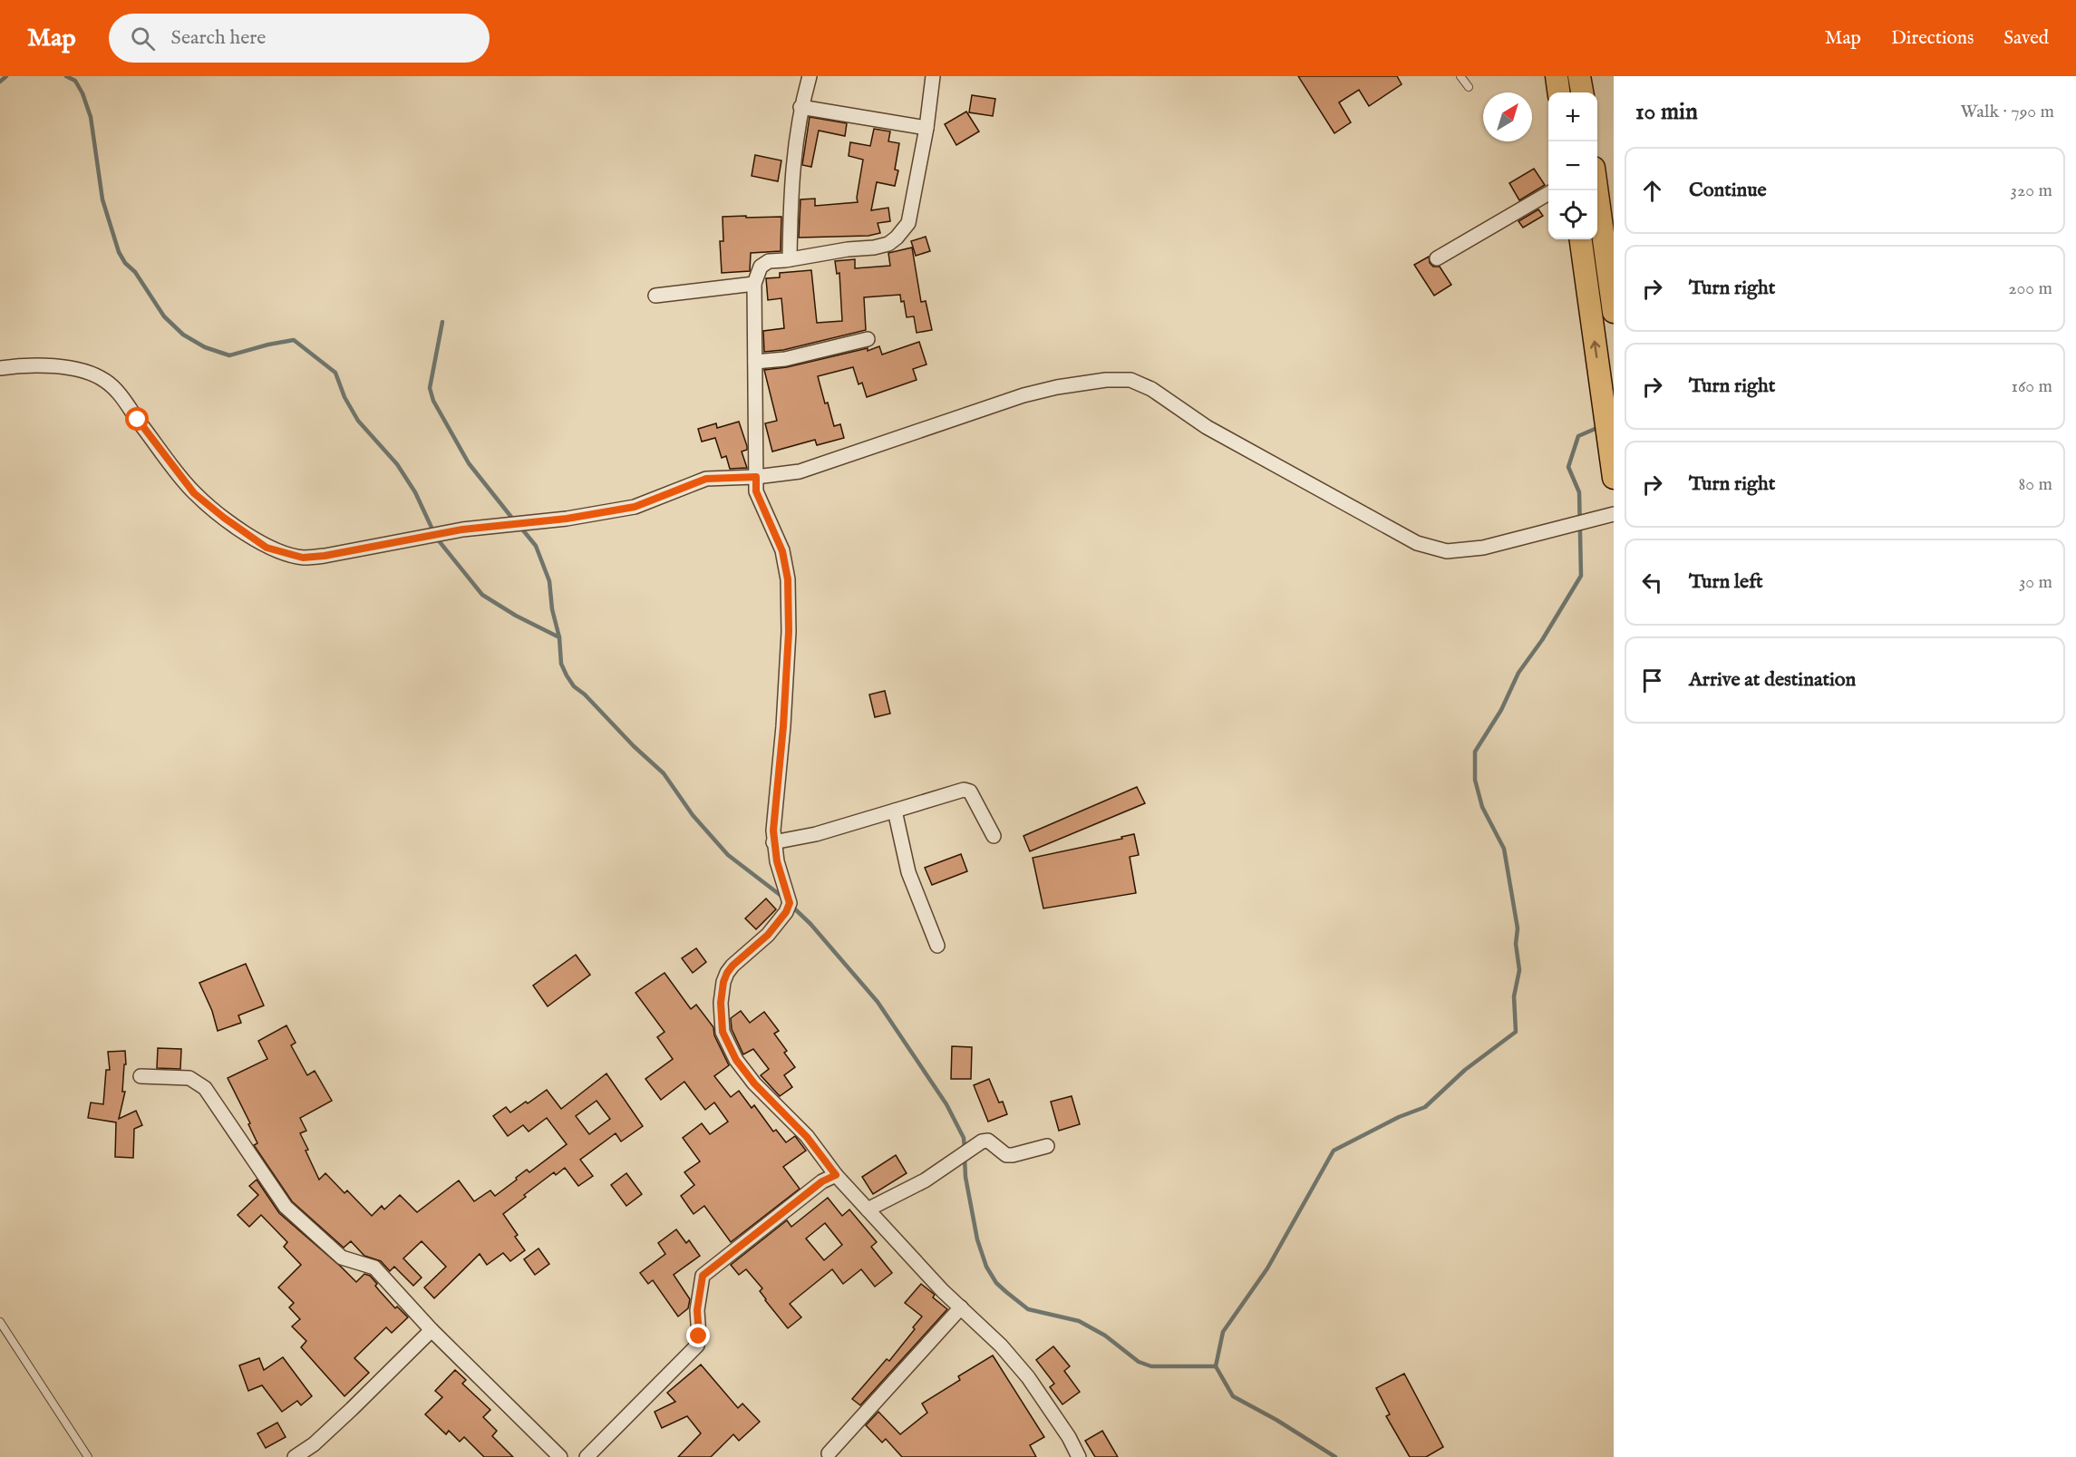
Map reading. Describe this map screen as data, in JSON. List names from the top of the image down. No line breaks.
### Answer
{"north":"top right","page":{"header":"Map","search":"Search here","nav":["Map","Directions","Saved"],"heading":["10 min","Walk · 790 m"],"map_buttons":["+","−"],"list":[["Continue","320 m"],["Turn right","200 m"],["Turn right","160 m"],["Turn right","80 m"],["Turn left","30 m"],"Arrive at destination"]}}
